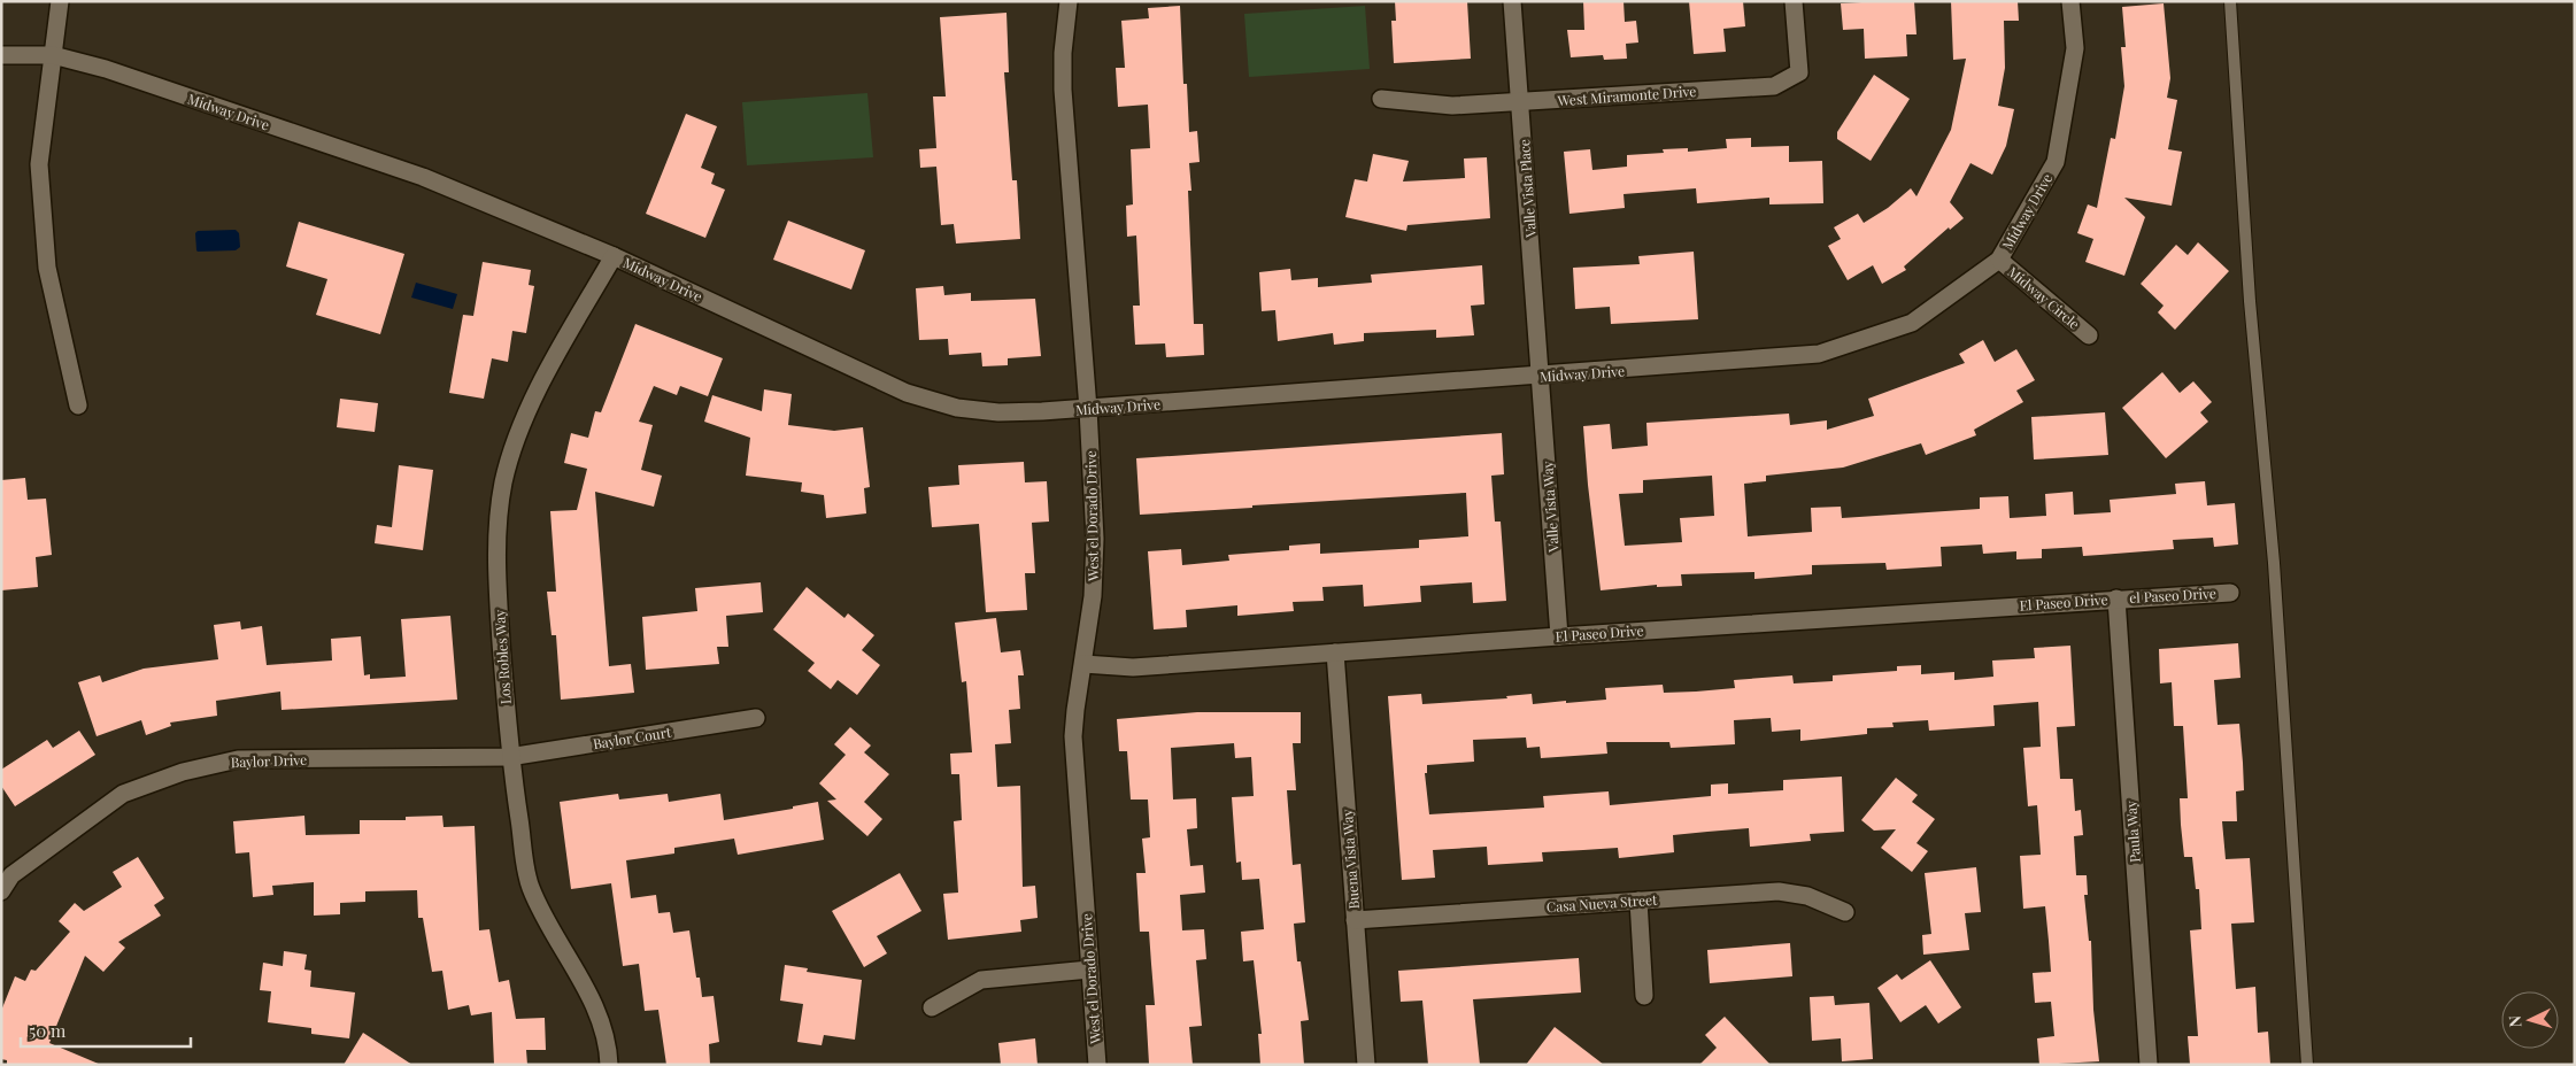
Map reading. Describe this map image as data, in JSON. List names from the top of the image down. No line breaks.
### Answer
{"streets":{"street":["West Miramonte Drive","Midway Drive","Valle Vista Place","Midway Circle","Valle Vista Way","West el Dorado Drive","el Paseo Drive","El Paseo Drive","Los Robles Way","Baylor Court","Baylor Drive","Paula Way","Buena Vista Way","Casa Nueva Street"]},"crossings":[["West Miramonte Drive","Valle Vista Place"],["Midway Drive","Valle Vista Place"],["Midway Drive","Midway Circle"],["Midway Drive","Valle Vista Way"],["Midway Drive","West el Dorado Drive"],["Midway Drive","Los Robles Way"],["Valle Vista Place","Valle Vista Way"],["Valle Vista Way","El Paseo Drive"],["West el Dorado Drive","El Paseo Drive"],["el Paseo Drive","El Paseo Drive"],["el Paseo Drive","Paula Way"],["El Paseo Drive","Paula Way"],["El Paseo Drive","Buena Vista Way"],["Los Robles Way","Baylor Court"],["Los Robles Way","Baylor Drive"],["Baylor Court","Baylor Drive"],["Buena Vista Way","Casa Nueva Street"]],"scale_bar":"50 m","north":"left"}
